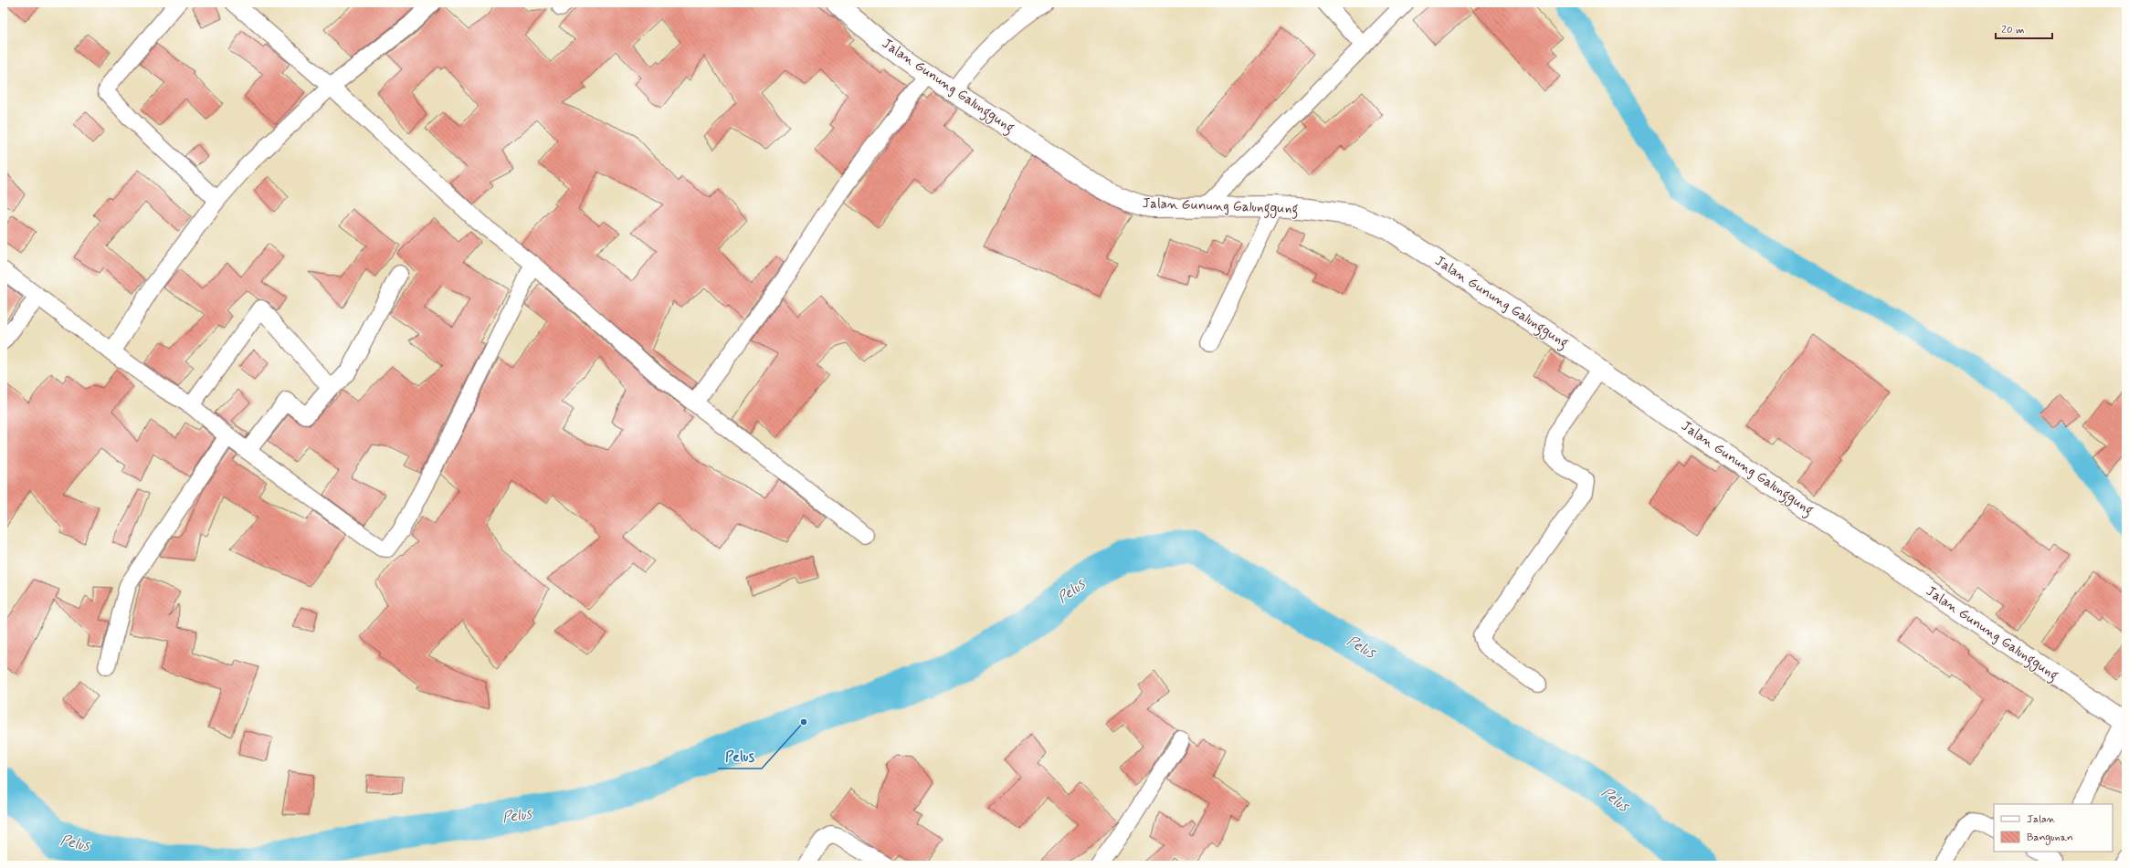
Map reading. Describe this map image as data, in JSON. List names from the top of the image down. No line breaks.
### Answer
{"streets":{"street":["Jalan Gunung Galunggung"]},"water":["Pelus"],"places":["Pelus"],"legend":["Jalan","Bangunan"],"scale_bar":"20 m"}
